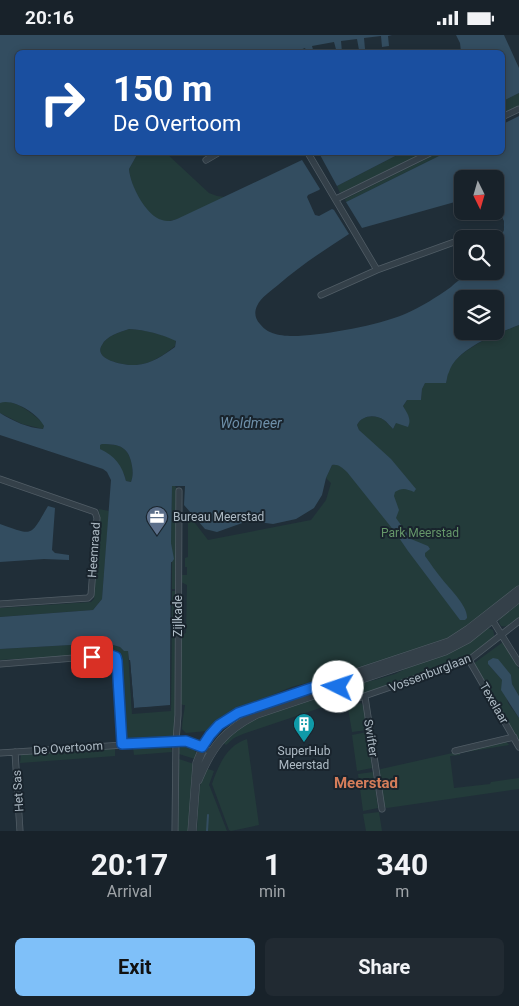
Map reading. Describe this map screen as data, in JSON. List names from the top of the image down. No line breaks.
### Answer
{"streets":{"street":["Heemraad","Zijlkade","Vossenburglaan","Texelaar","Swifter","De Overtoom","Het Sas"]},"crossings":[["Zijlkade","De Overtoom"],["Vossenburglaan","Texelaar"],["Vossenburglaan","Swifter"],["Vossenburglaan","De Overtoom"],["De Overtoom","Het Sas"]],"districts":["Meerstad"],"water":["Woldmeer"],"parks":["Park Meerstad"],"places":{"office":["Bureau Meerstad"],"building":["SuperHub Meerstad"]},"north":"bottom","page":{"status":"20:16","turn":["150 m","De Overtoom"],"eta":["20:17","Arrival","1","min","340","m"],"buttons":["Exit","Share"]}}
